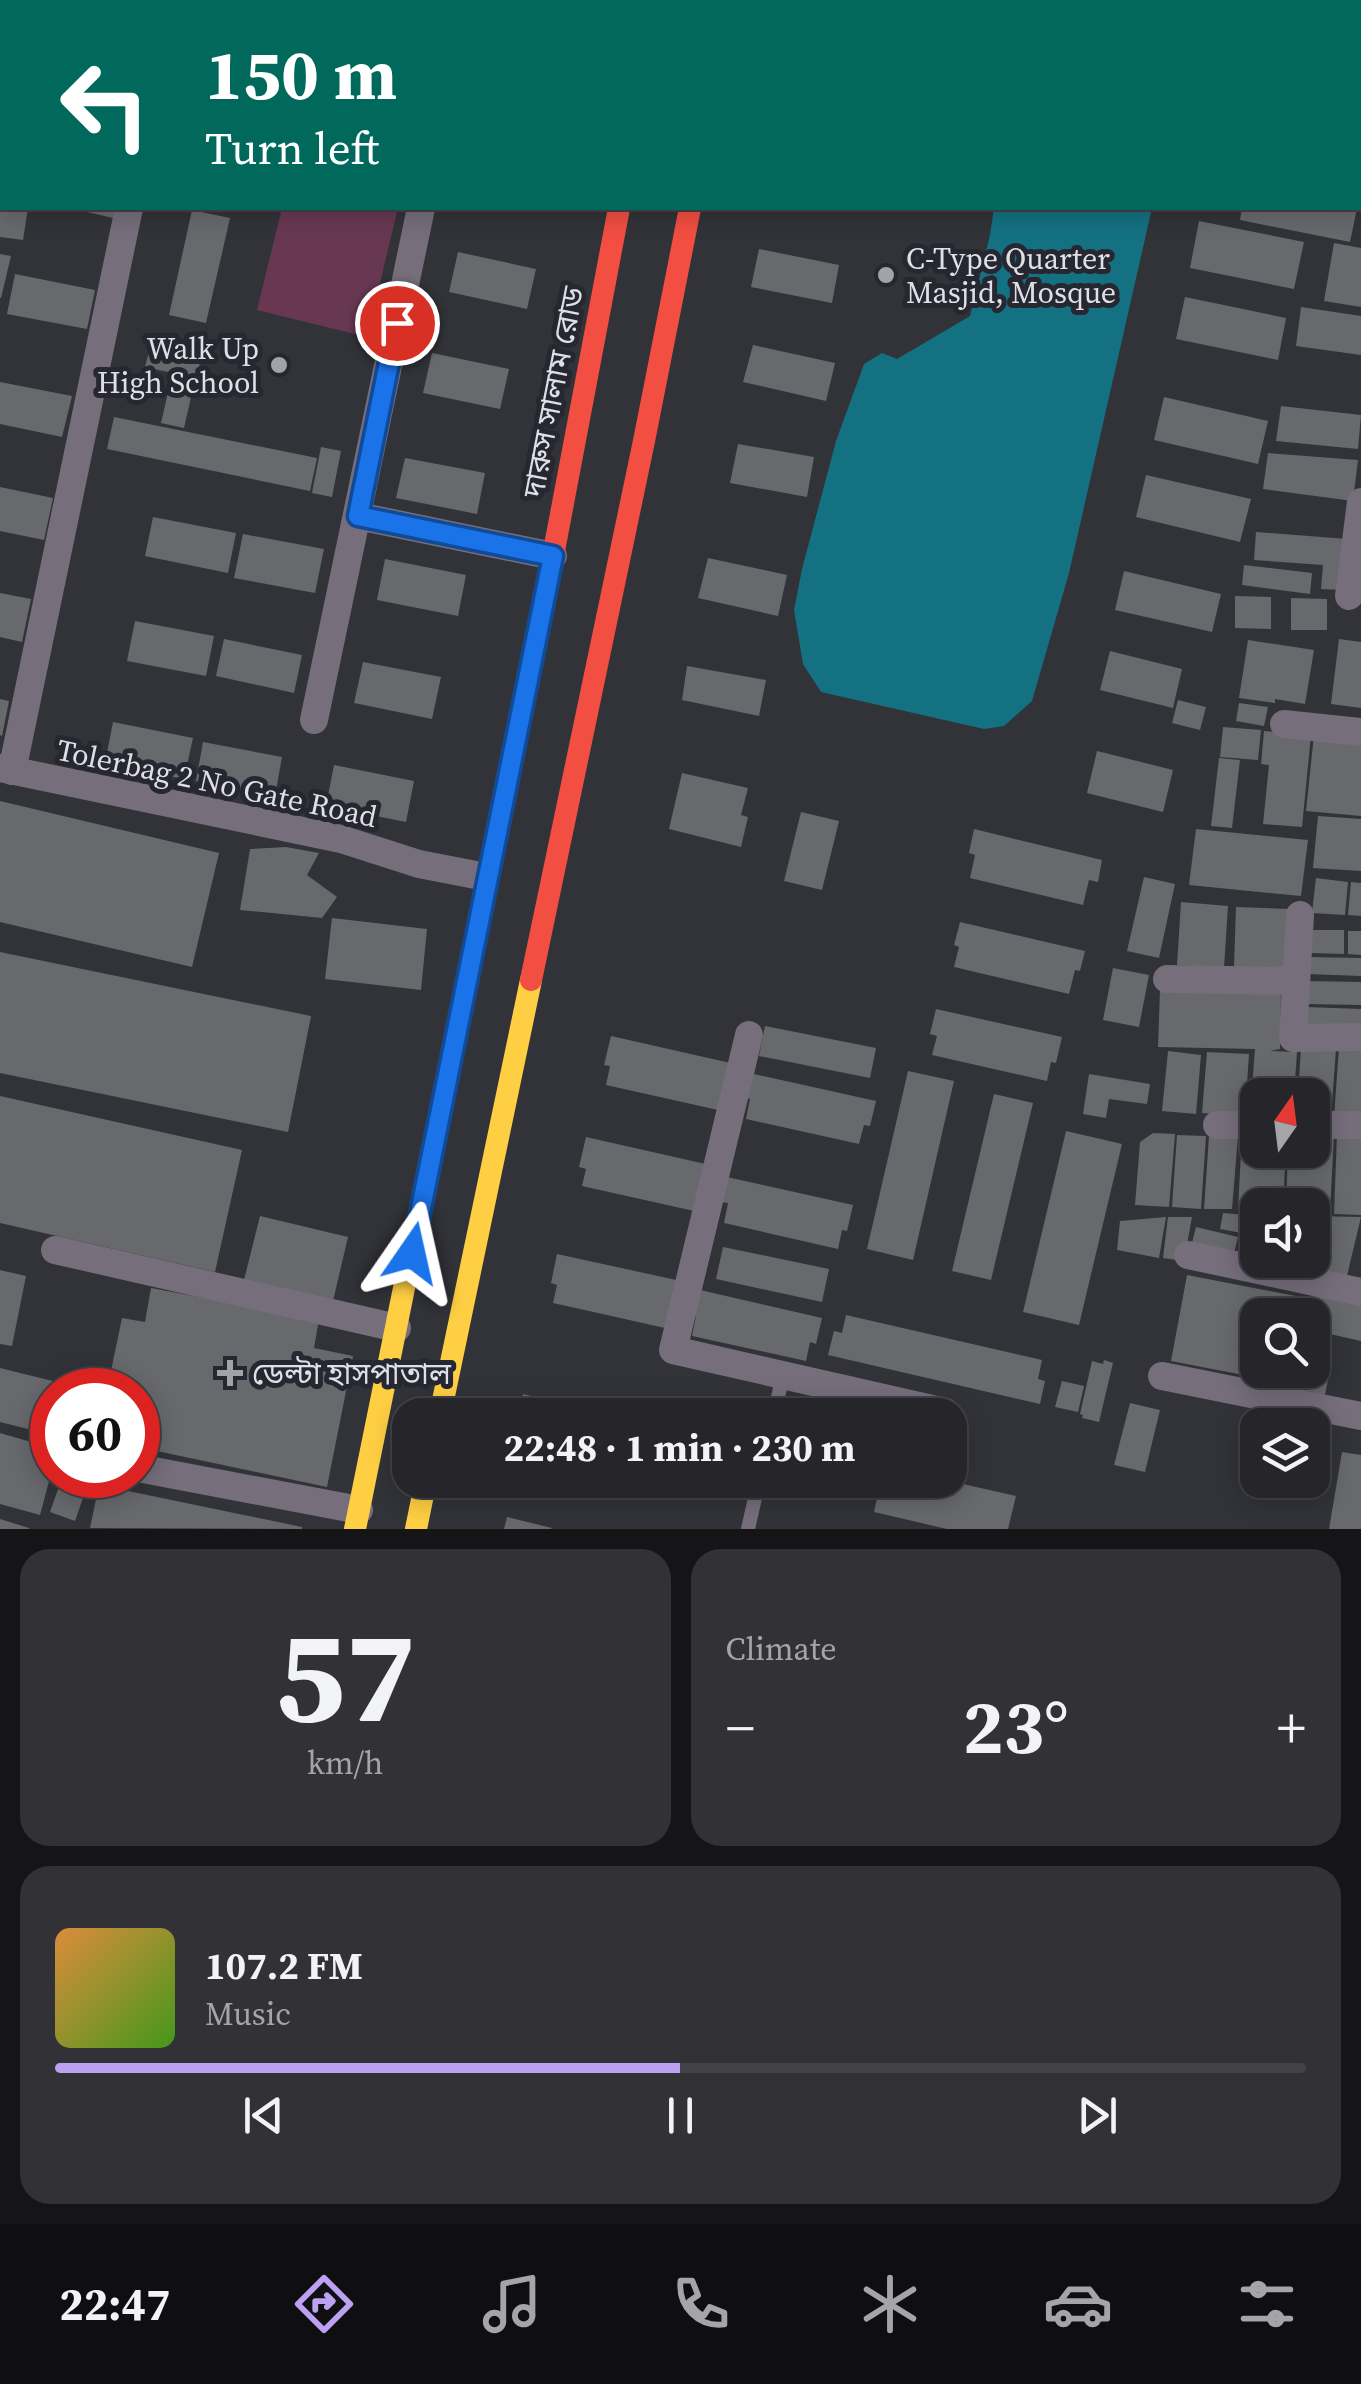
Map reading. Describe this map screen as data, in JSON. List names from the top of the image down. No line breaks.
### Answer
{"streets":{"main road":["দারুস সালাম রোড"],"street":["Tolerbag 2 No Gate Road"]},"crossings":[["দারুস সালাম রোড","Tolerbag 2 No Gate Road"]],"places":{"other":["C-Type Quarter Masjid, Mosque","Walk Up High School"],"health":["ডেল্টা হাসপাতাল"]},"north":"top","page":{"turn":["150 m","Turn left"],"limit":"60","trip":"22:48 · 1 min · 230 m","tile":[["57","km/h"],"Climate"],"heat":["−","23°","+"],"song":["107.2 FM","Music"],"tabs":"22:47"}}
